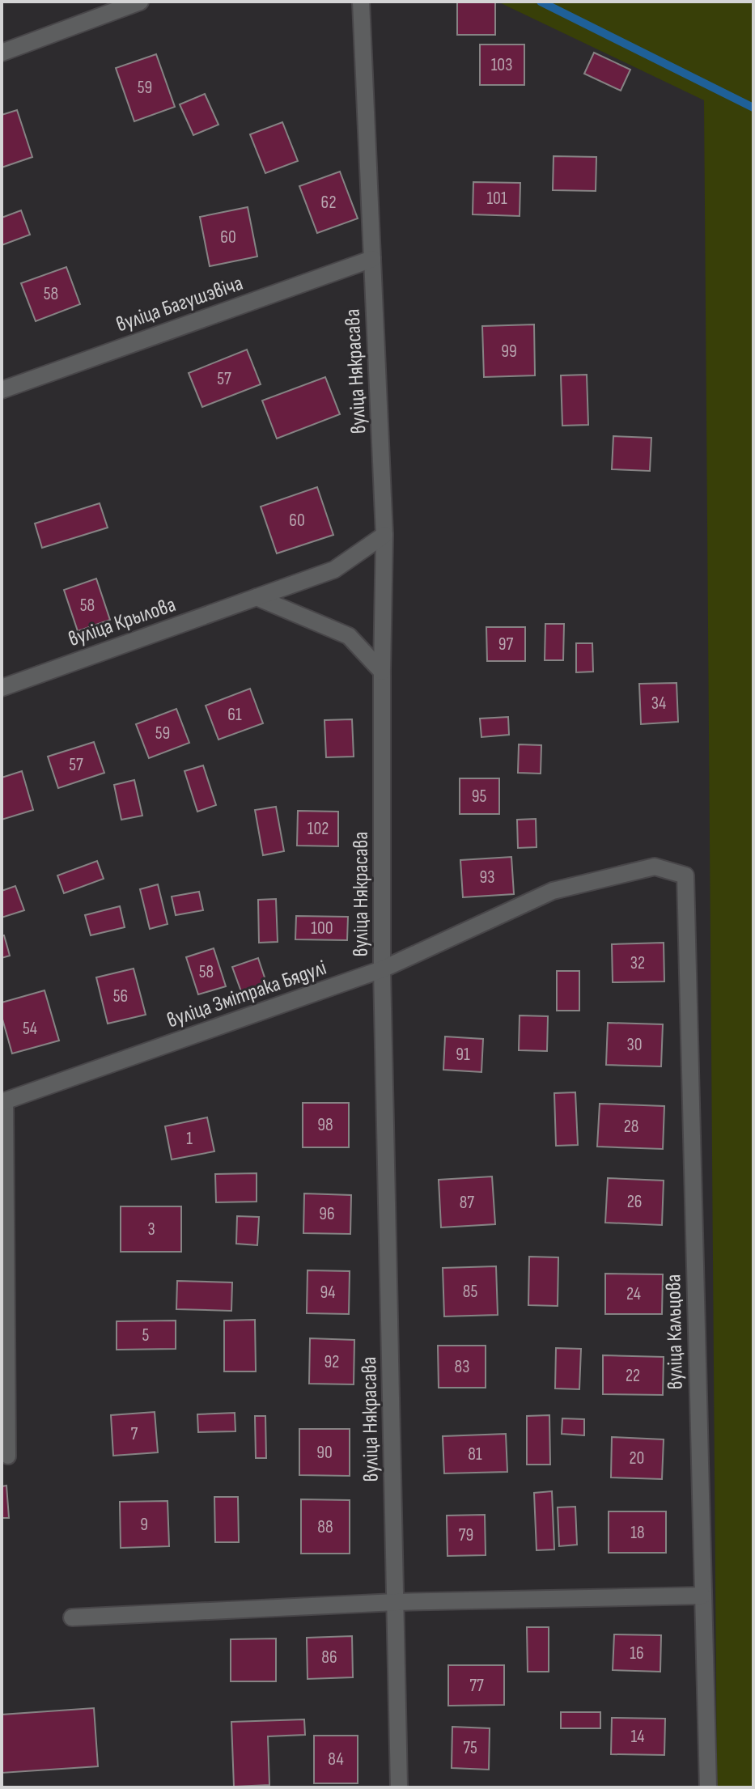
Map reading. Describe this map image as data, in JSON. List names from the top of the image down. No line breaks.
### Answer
{"streets":{"street":["вуліца Багушэвіча","вуліца Някрасава","вуліца Крылова","вуліца Змітрака Бядулі","вуліца Кальцова"]},"crossings":[["вуліца Багушэвіча","вуліца Някрасава"],["вуліца Някрасава","вуліца Крылова"],["вуліца Някрасава","вуліца Змітрака Бядулі"],["вуліца Змітрака Бядулі","вуліца Кальцова"]],"house_numbers":["103","59","101","62","60","58","99","57","60","58","97","34","61","59","57","95","102","93","100","32","58","56","54","30","91","98","28","1","26","87","96","3","85","94","24","5","92","83","22","7","90","81","20","9","88","18","79","16","86","77","14","75","84"]}
